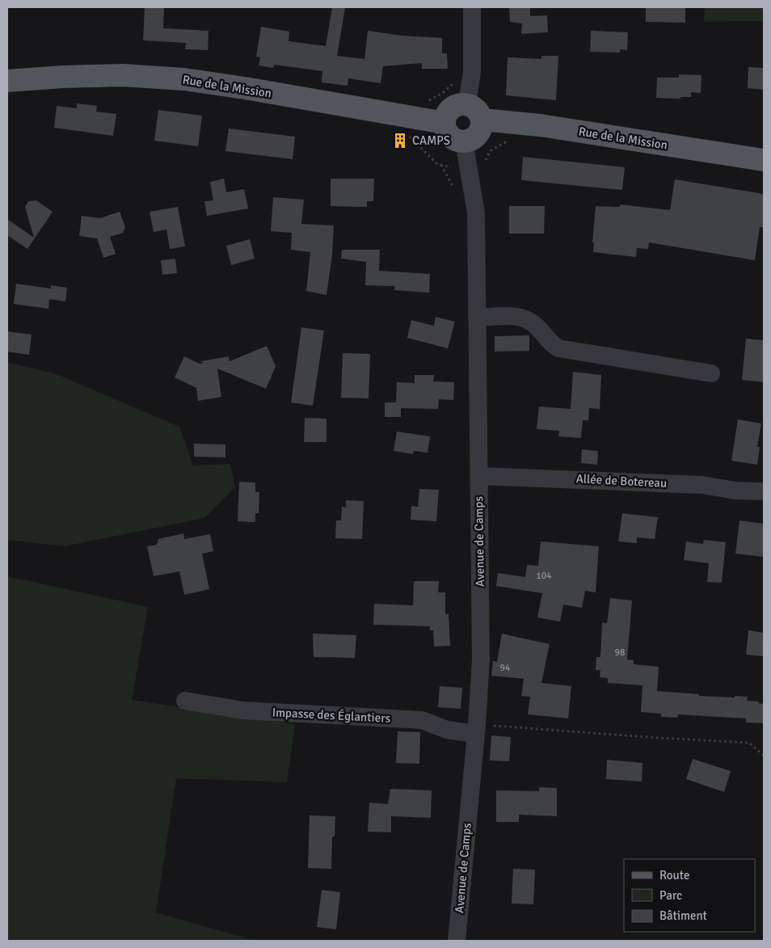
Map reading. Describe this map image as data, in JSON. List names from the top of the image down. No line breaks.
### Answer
{"streets":{"main road":["Rue de la Mission"],"street":["Allée de Botereau","Avenue de Camps","Impasse des Églantiers"]},"crossings":[["Rue de la Mission","Avenue de Camps"],["Allée de Botereau","Avenue de Camps"],["Avenue de Camps","Impasse des Églantiers"]],"places":{"building":["CAMPS"]},"house_numbers":["104","98","94"],"legend":["Route","Parc","Bâtiment"]}
